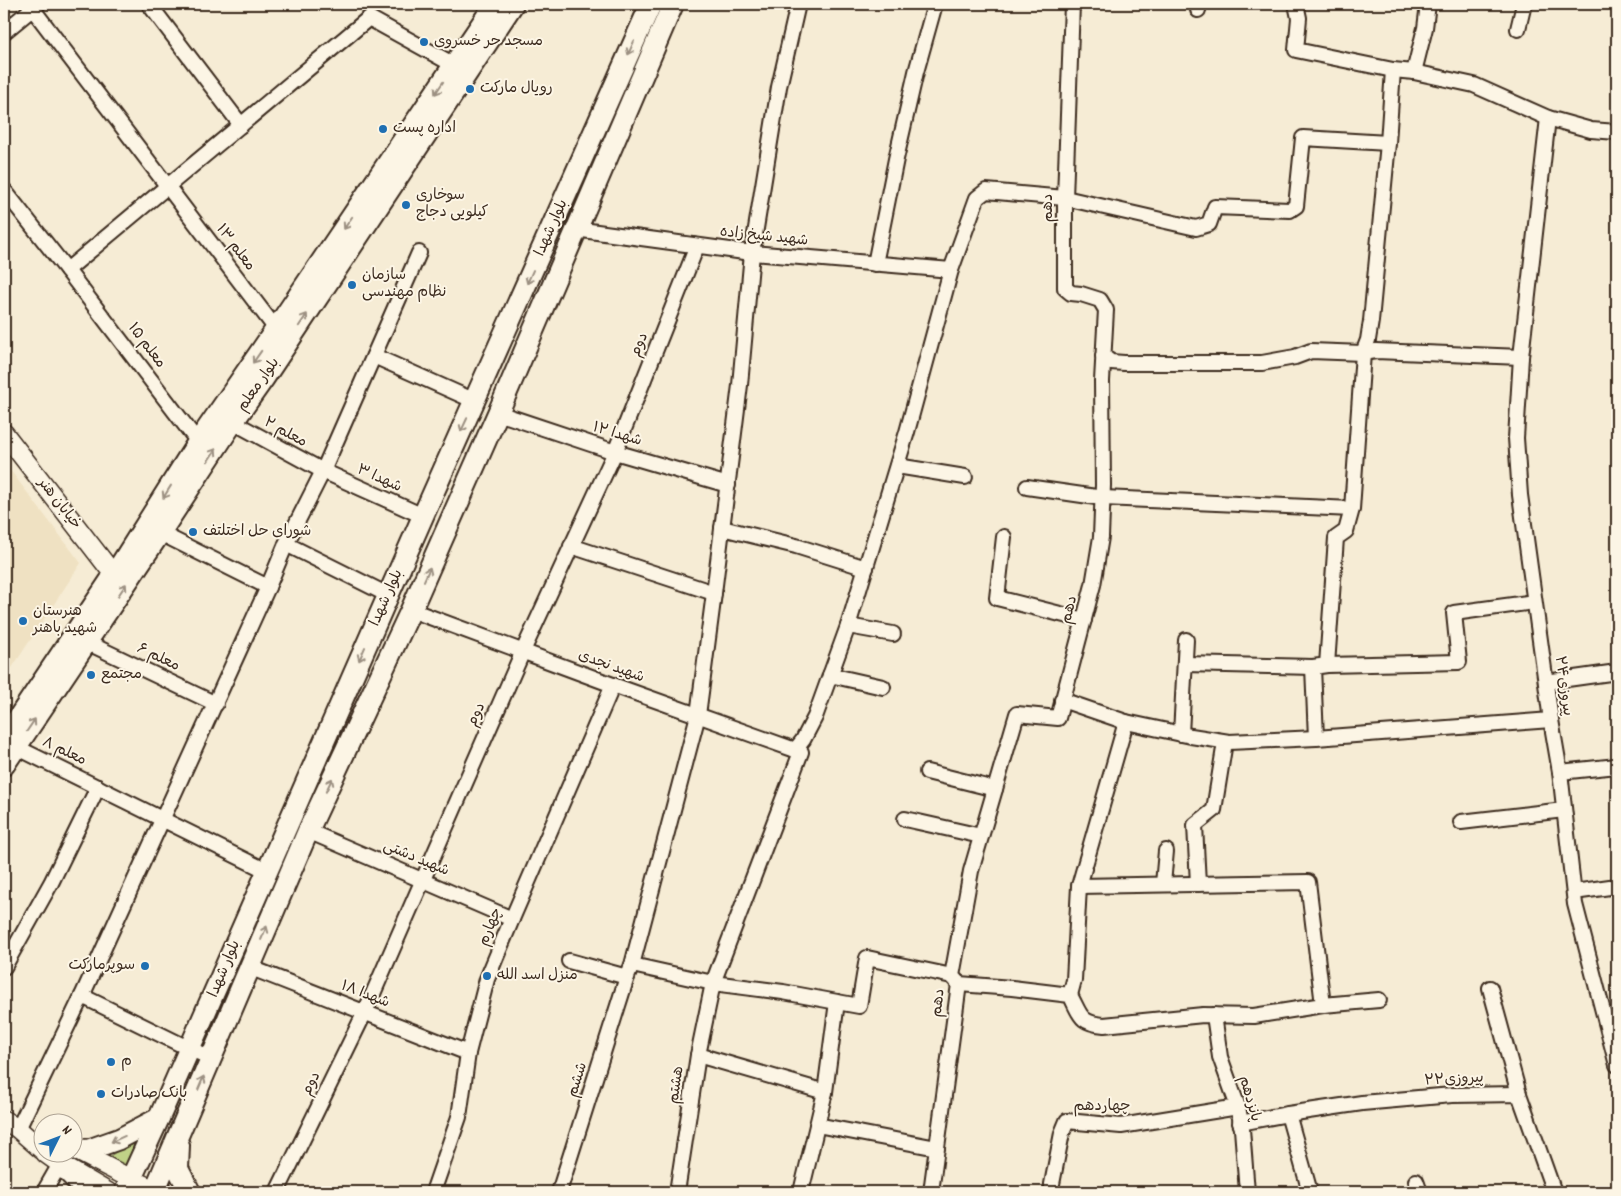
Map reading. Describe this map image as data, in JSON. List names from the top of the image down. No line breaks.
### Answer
{"streets":{"main road":["بلوار شهدا","بلوار معلم"],"street":["دهم","شهید شیخ زاده","معلم ۱۳","دوم","معلم ۱۵","معلم ۲","شهدا ۱۲","شهدا ۳","خیابان هنر","معلم ۶","شهید نجدی","پیروزی۲۴","معلم ۸","شهید دشتی","چهارم","شهدا ۱۸","ششم","پیروزی۲۲","هشتم","پانزدهم","چهاردهم"]},"crossings":[["دهم","هشتم"],["بلوار شهدا","شهید شیخ زاده"],["بلوار شهدا","شهدا ۱۲"],["بلوار شهدا","شهدا ۳"],["بلوار شهدا","شهید نجدی"],["بلوار شهدا","معلم ۸"],["بلوار شهدا","شهید دشتی"],["بلوار شهدا","شهدا ۱۸"],["شهید شیخ زاده","دوم"],["شهید شیخ زاده","ششم"],["شهید شیخ زاده","هشتم"],["معلم ۱۳","بلوار معلم"],["دوم","شهدا ۱۲"],["دوم","شهید نجدی"],["دوم","شهید دشتی"],["دوم","شهدا ۱۸"],["معلم ۱۵","بلوار معلم"],["بلوار معلم","معلم ۲"],["بلوار معلم","خیابان هنر"],["بلوار معلم","معلم ۶"],["بلوار معلم","معلم ۸"],["معلم ۲","شهدا ۳"],["شهدا ۱۲","ششم"],["شهید نجدی","چهارم"],["شهید نجدی","ششم"],["شهید نجدی","هشتم"],["شهید دشتی","چهارم"],["چهارم","شهدا ۱۸"],["پیروزی۲۲","پانزدهم"],["پانزدهم","چهاردهم"]],"places":["مسجد حر خسروی","رویال مارکت","اداره پست","سوخاری کیلویی دجاج","سازمان نظام مهندسی","شورای حل اختلتف","هنرستان شهید باهنر","مجتمع","سوپرمارکت","منزل اسد الله","م","بانک صادرات"],"north":"top right"}
